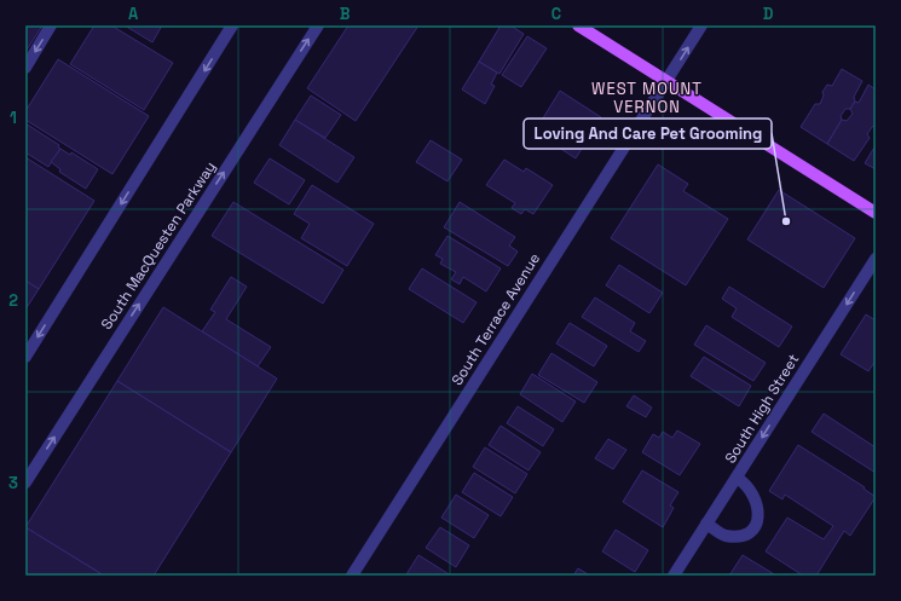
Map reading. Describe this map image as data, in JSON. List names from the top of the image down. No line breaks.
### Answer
{"streets":{"street":["South MacQuesten Parkway","South Terrace Avenue","South High Street"]},"one_way":["South High Street"],"districts":["WEST MOUNT VERNON"],"places":["Loving And Care Pet Grooming"],"grid":{"columns":["A","B","C","D"],"rows":["1","2","3"]}}
